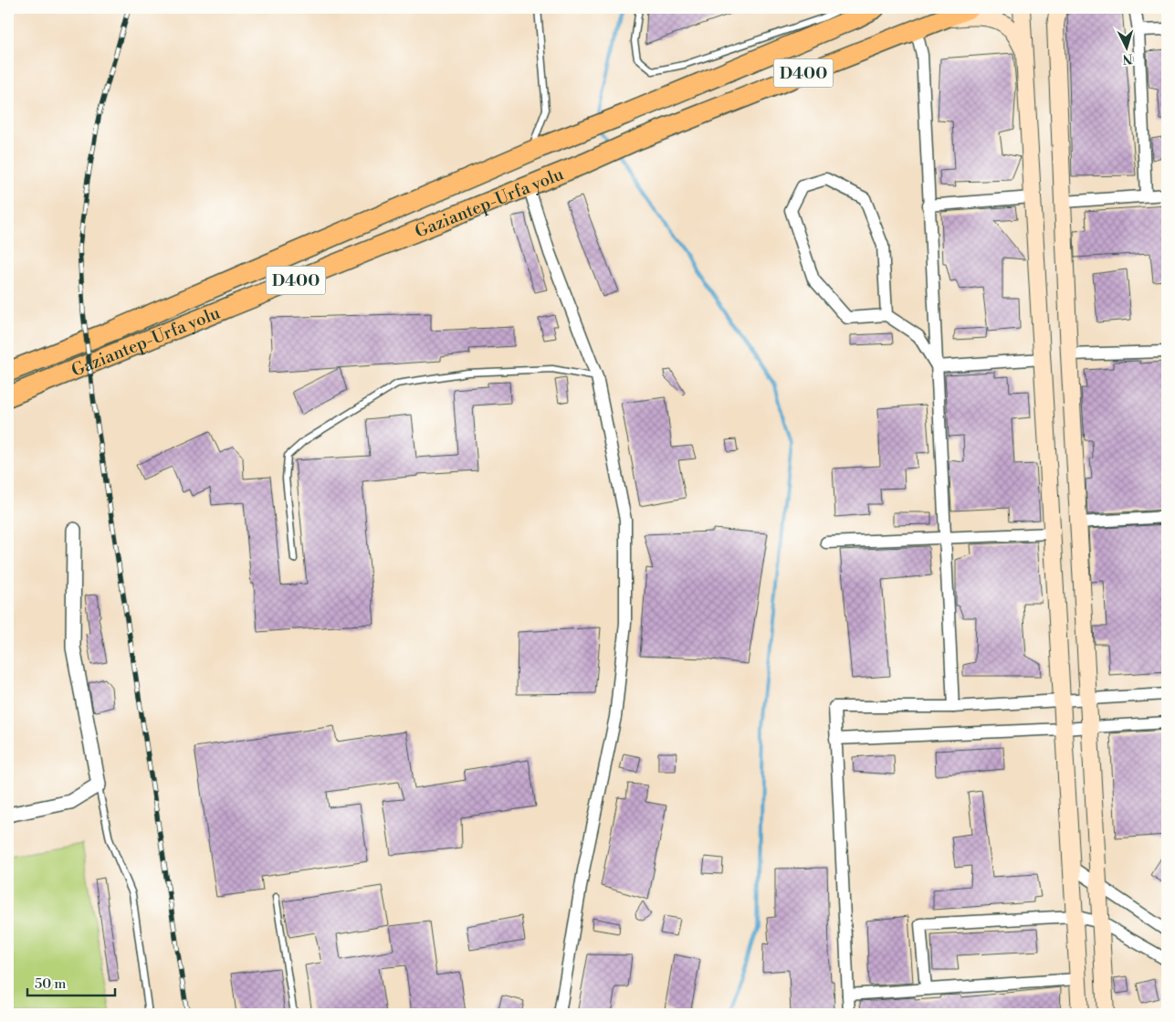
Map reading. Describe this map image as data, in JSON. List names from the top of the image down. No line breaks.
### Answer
{"streets":{"highway":["D400","Gaziantep-Urfa yolu"]},"scale_bar":"50 m","north":"bottom"}
